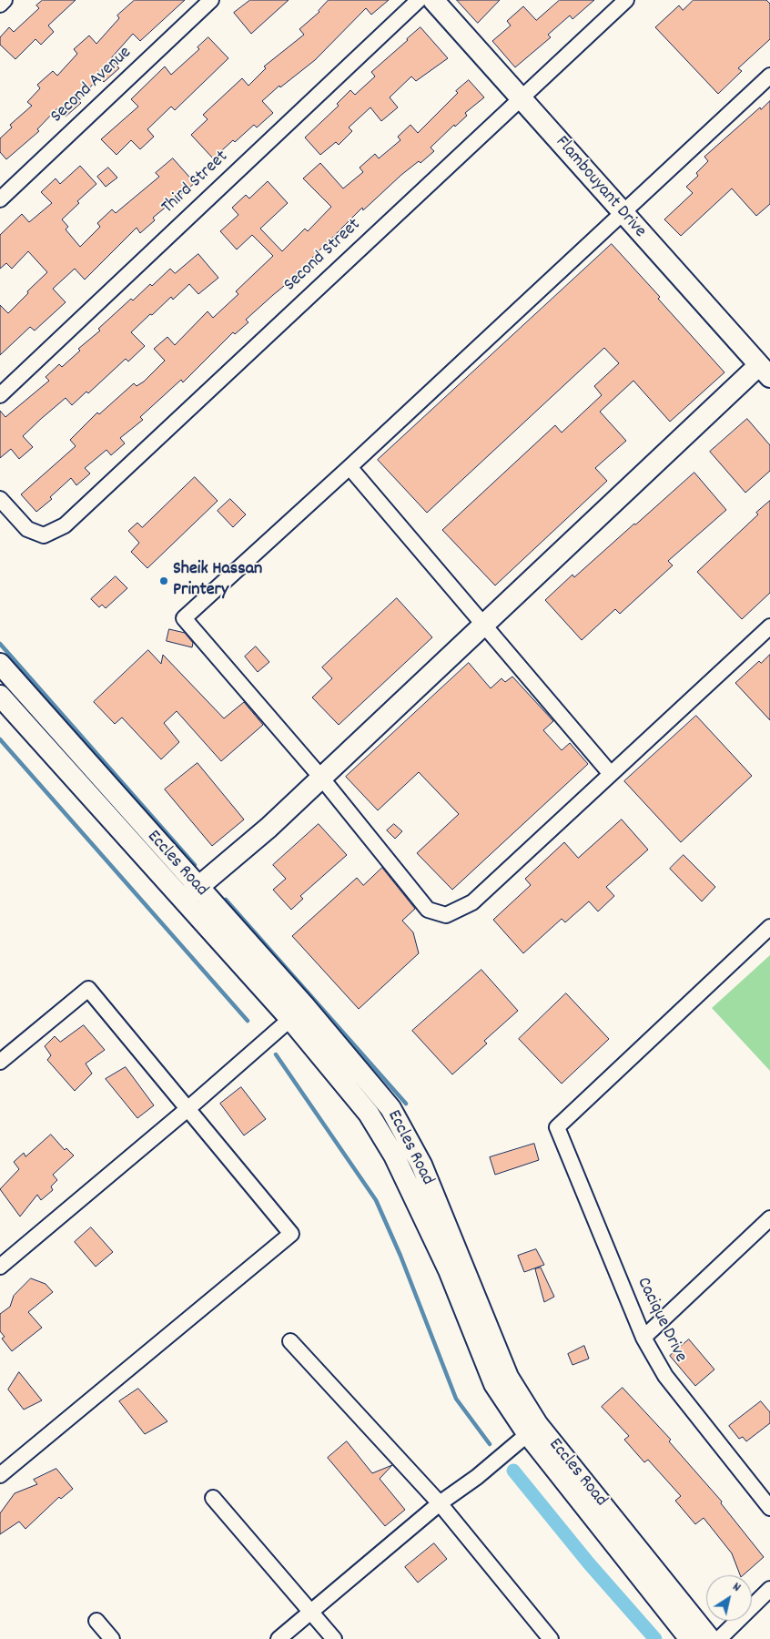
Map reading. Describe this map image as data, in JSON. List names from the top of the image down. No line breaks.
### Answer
{"streets":{"street":["Second Avenue","Third Street","Flambouyant Drive","Second Street","Eccles Road","Cacique Drive"]},"crossings":[["Flambouyant Drive","Second Street"]],"places":["Sheik Hassan Printery"],"north":"top right"}
